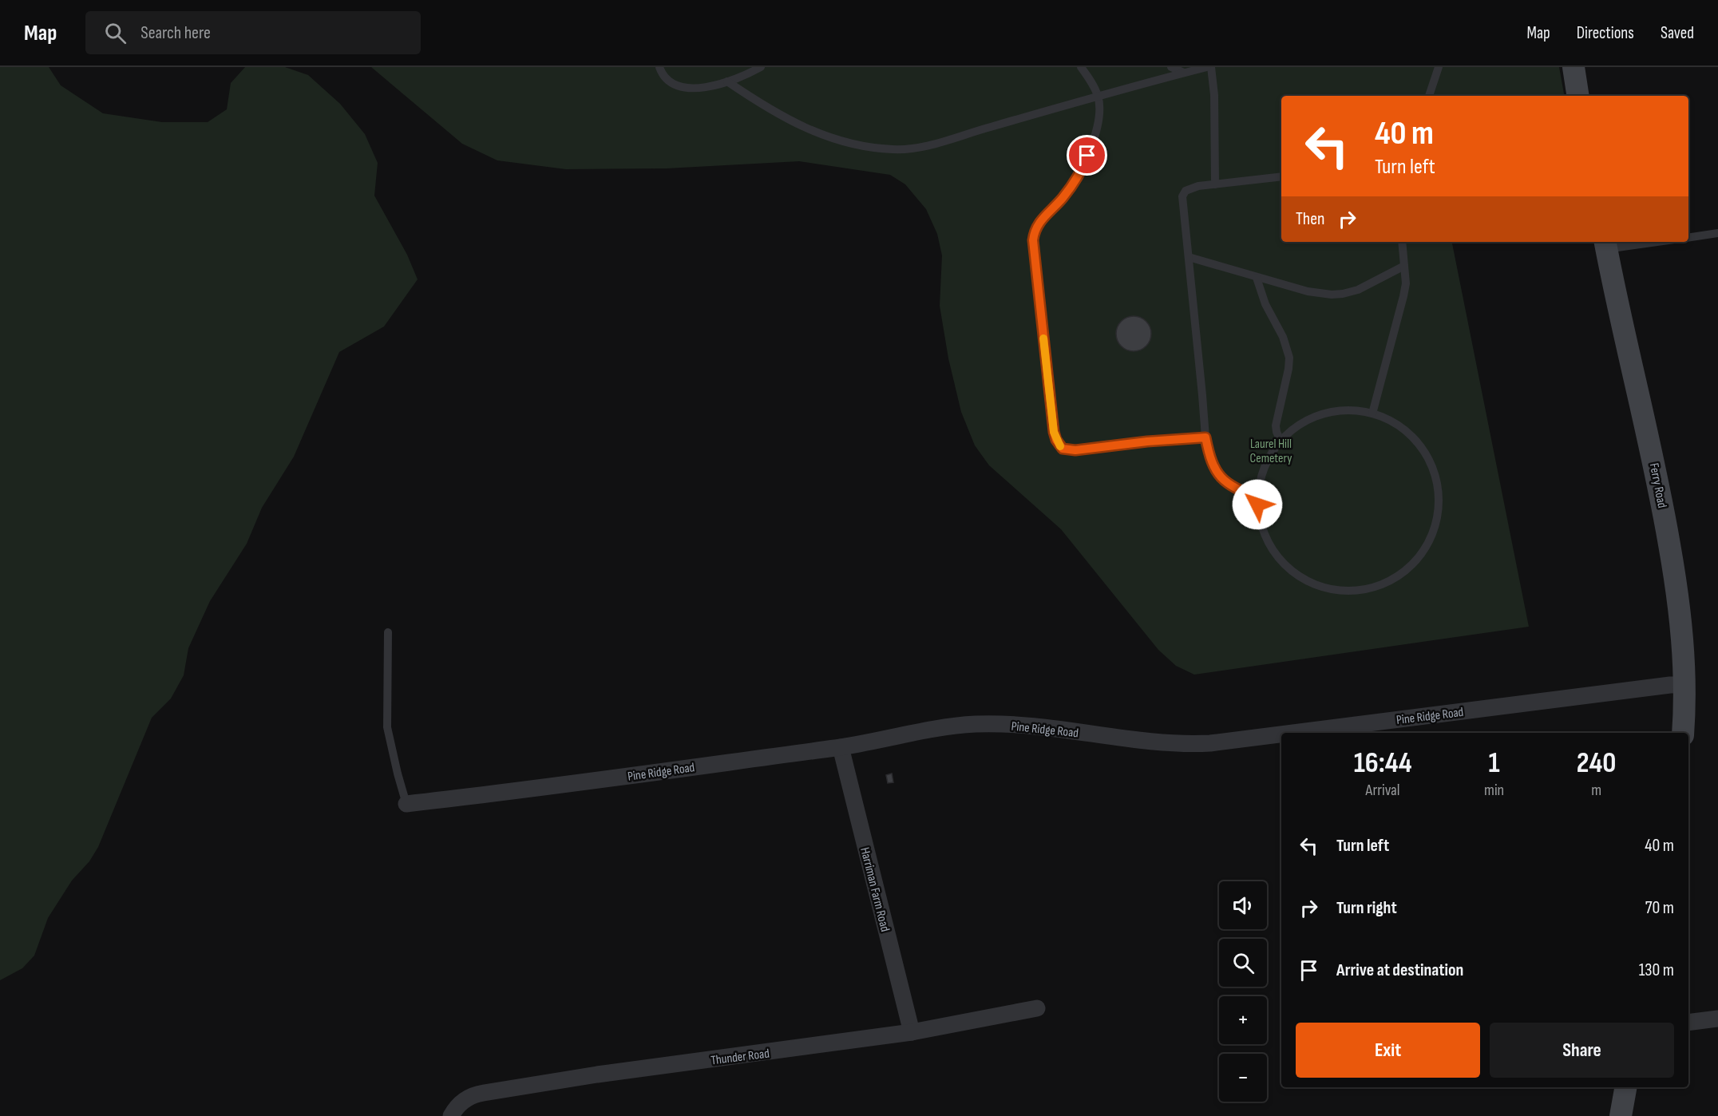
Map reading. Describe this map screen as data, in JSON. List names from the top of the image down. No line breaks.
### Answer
{"streets":{"main road":["Ferry Road"],"street":["Pine Ridge Road","Harriman Farm Road","Thunder Road"]},"crossings":[["Ferry Road","Pine Ridge Road"],["Pine Ridge Road","Harriman Farm Road"],["Harriman Farm Road","Thunder Road"]],"parks":["Laurel Hill Cemetery"],"page":{"header":"Map","search":"Search here","nav":["Map","Directions","Saved"],"turn":["40 m","Turn left"],"then":"Then","eta":["16:44","Arrival","1","min","240","m"],"list":[{"name":"Turn left","value":"40 m"},{"name":"Turn right","value":"70 m"},{"name":"Arrive at destination","value":"130 m"}],"map_buttons":["+","−"],"buttons":["Exit","Share"]}}
